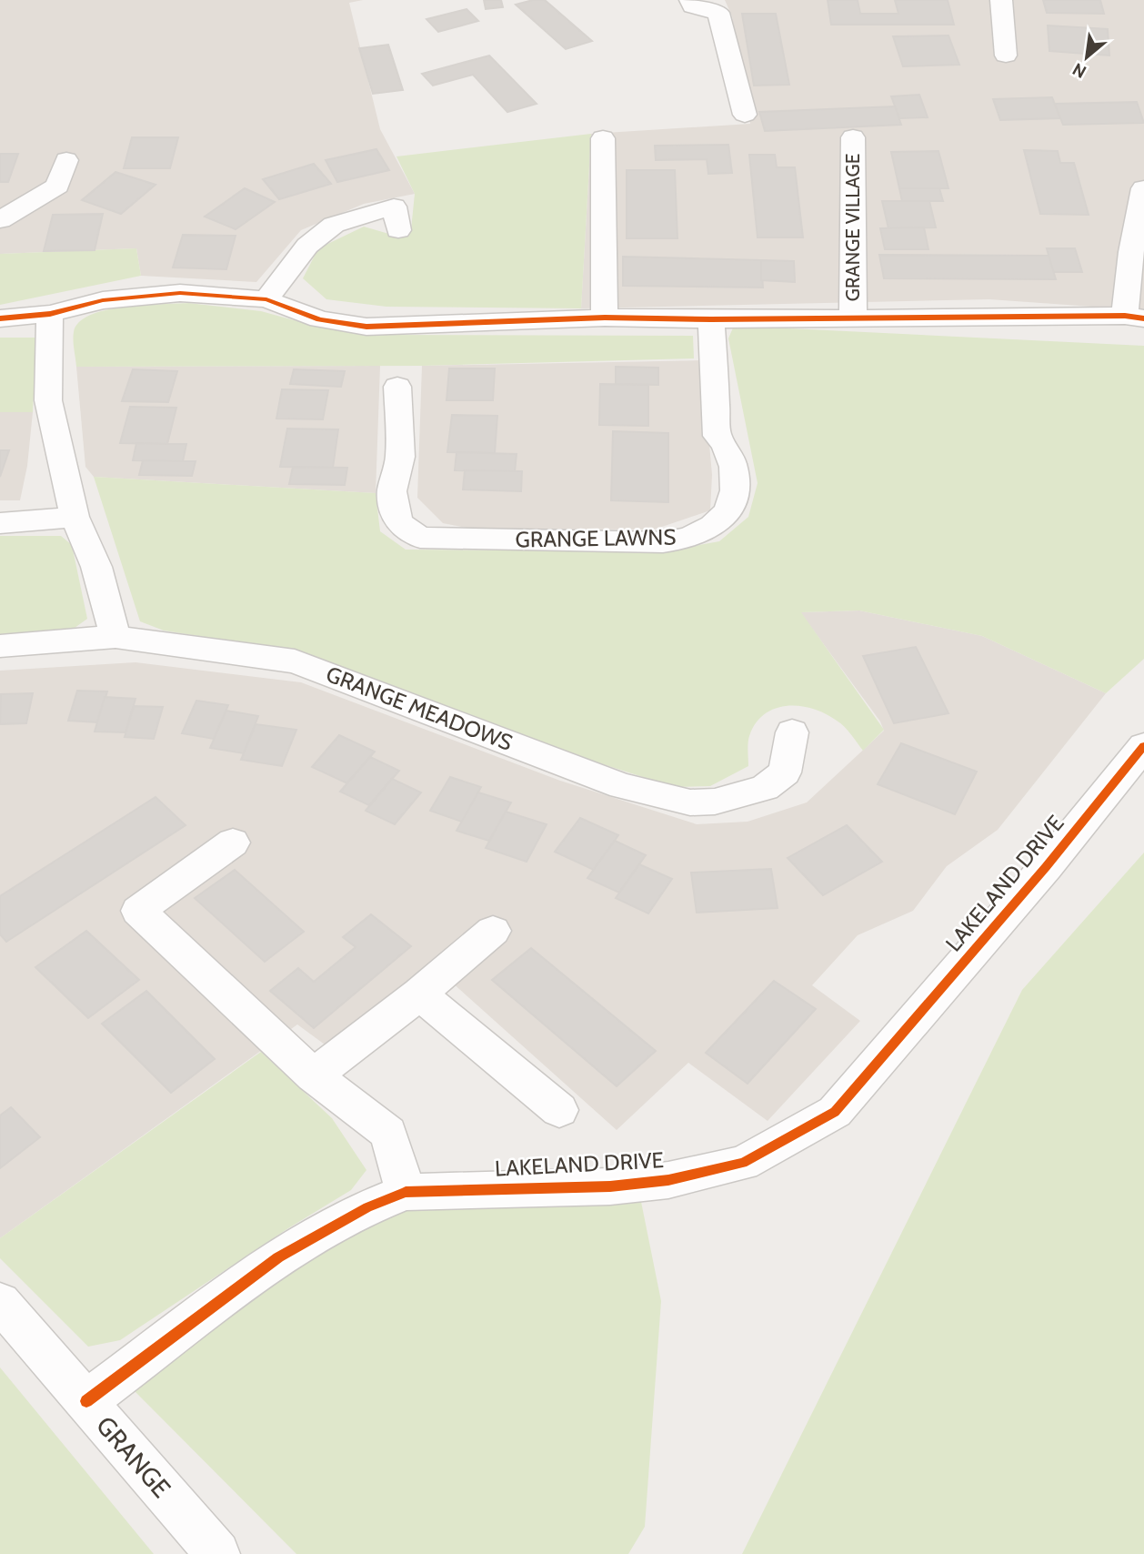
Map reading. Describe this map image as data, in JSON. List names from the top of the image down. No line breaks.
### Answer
{"streets":{"street":["GRANGE VILLAGE","GRANGE LAWNS","GRANGE MEADOWS","LAKELAND DRIVE","GRANGE"]},"crossings":[["LAKELAND DRIVE","GRANGE"]],"north":"bottom left"}
